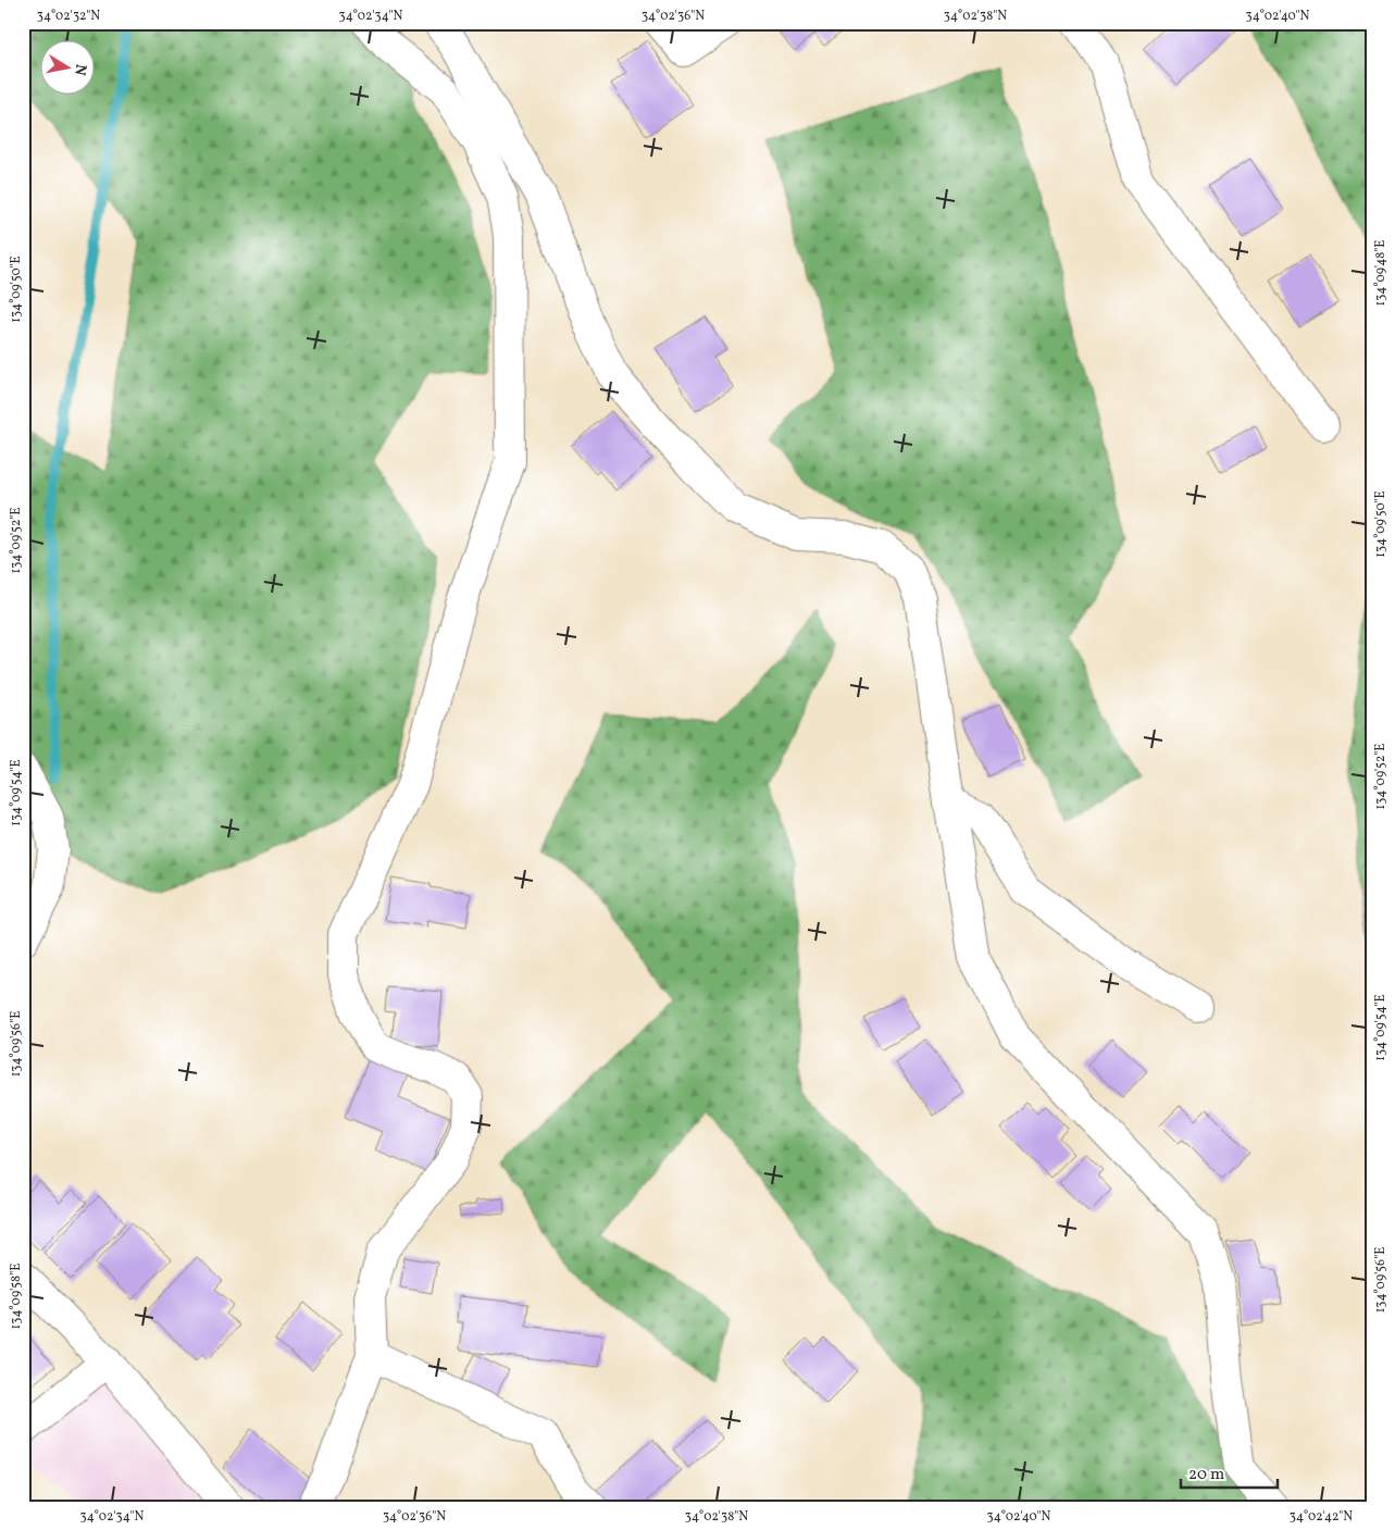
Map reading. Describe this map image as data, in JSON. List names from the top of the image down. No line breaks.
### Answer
{"scale_bar":"20 m","north":"right","coordinates":["34°02'32\"N","34°02'34\"N","34°02'36\"N","34°02'38\"N","34°02'40\"N","134°09'48\"E","134°09'50\"E","134°09'52\"E","134°09'54\"E","134°09'56\"E","134°09'58\"E","34°02'42\"N"]}
